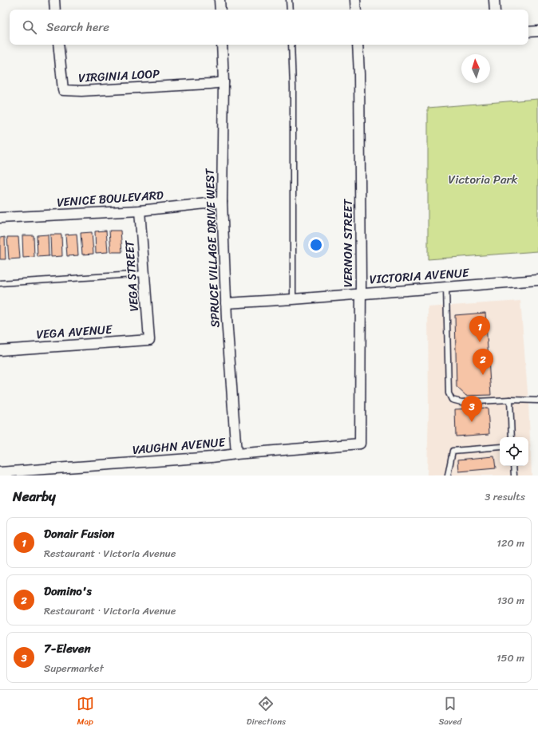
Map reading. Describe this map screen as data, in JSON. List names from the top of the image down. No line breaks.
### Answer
{"streets":{"street":["VIRGINIA LOOP","VENICE BOULEVARD","VERNON STREET","SPRUCE VILLAGE DRIVE WEST","VEGA STREET","VICTORIA AVENUE","VEGA AVENUE","VAUGHN AVENUE"]},"crossings":[["VIRGINIA LOOP","SPRUCE VILLAGE DRIVE WEST"],["VENICE BOULEVARD","SPRUCE VILLAGE DRIVE WEST"],["VENICE BOULEVARD","VEGA STREET"],["VERNON STREET","VICTORIA AVENUE"],["VERNON STREET","VAUGHN AVENUE"],["SPRUCE VILLAGE DRIVE WEST","VICTORIA AVENUE"],["SPRUCE VILLAGE DRIVE WEST","VAUGHN AVENUE"],["VEGA STREET","VEGA AVENUE"]],"parks":["Victoria Park"],"north":"top","page":{"search":"Search here","pins":["1","2","3"],"heading":["Nearby","3 results"],"list":[{"mark":"1","name":"Donair Fusion","note":"Restaurant · Victoria Avenue","value":"120 m"},{"mark":"2","name":"Domino's","note":"Restaurant · Victoria Avenue","value":"130 m"},{"mark":"3","name":"7-Eleven","note":"Supermarket","value":"150 m"}],"nav":["Map","Directions","Saved"]}}
